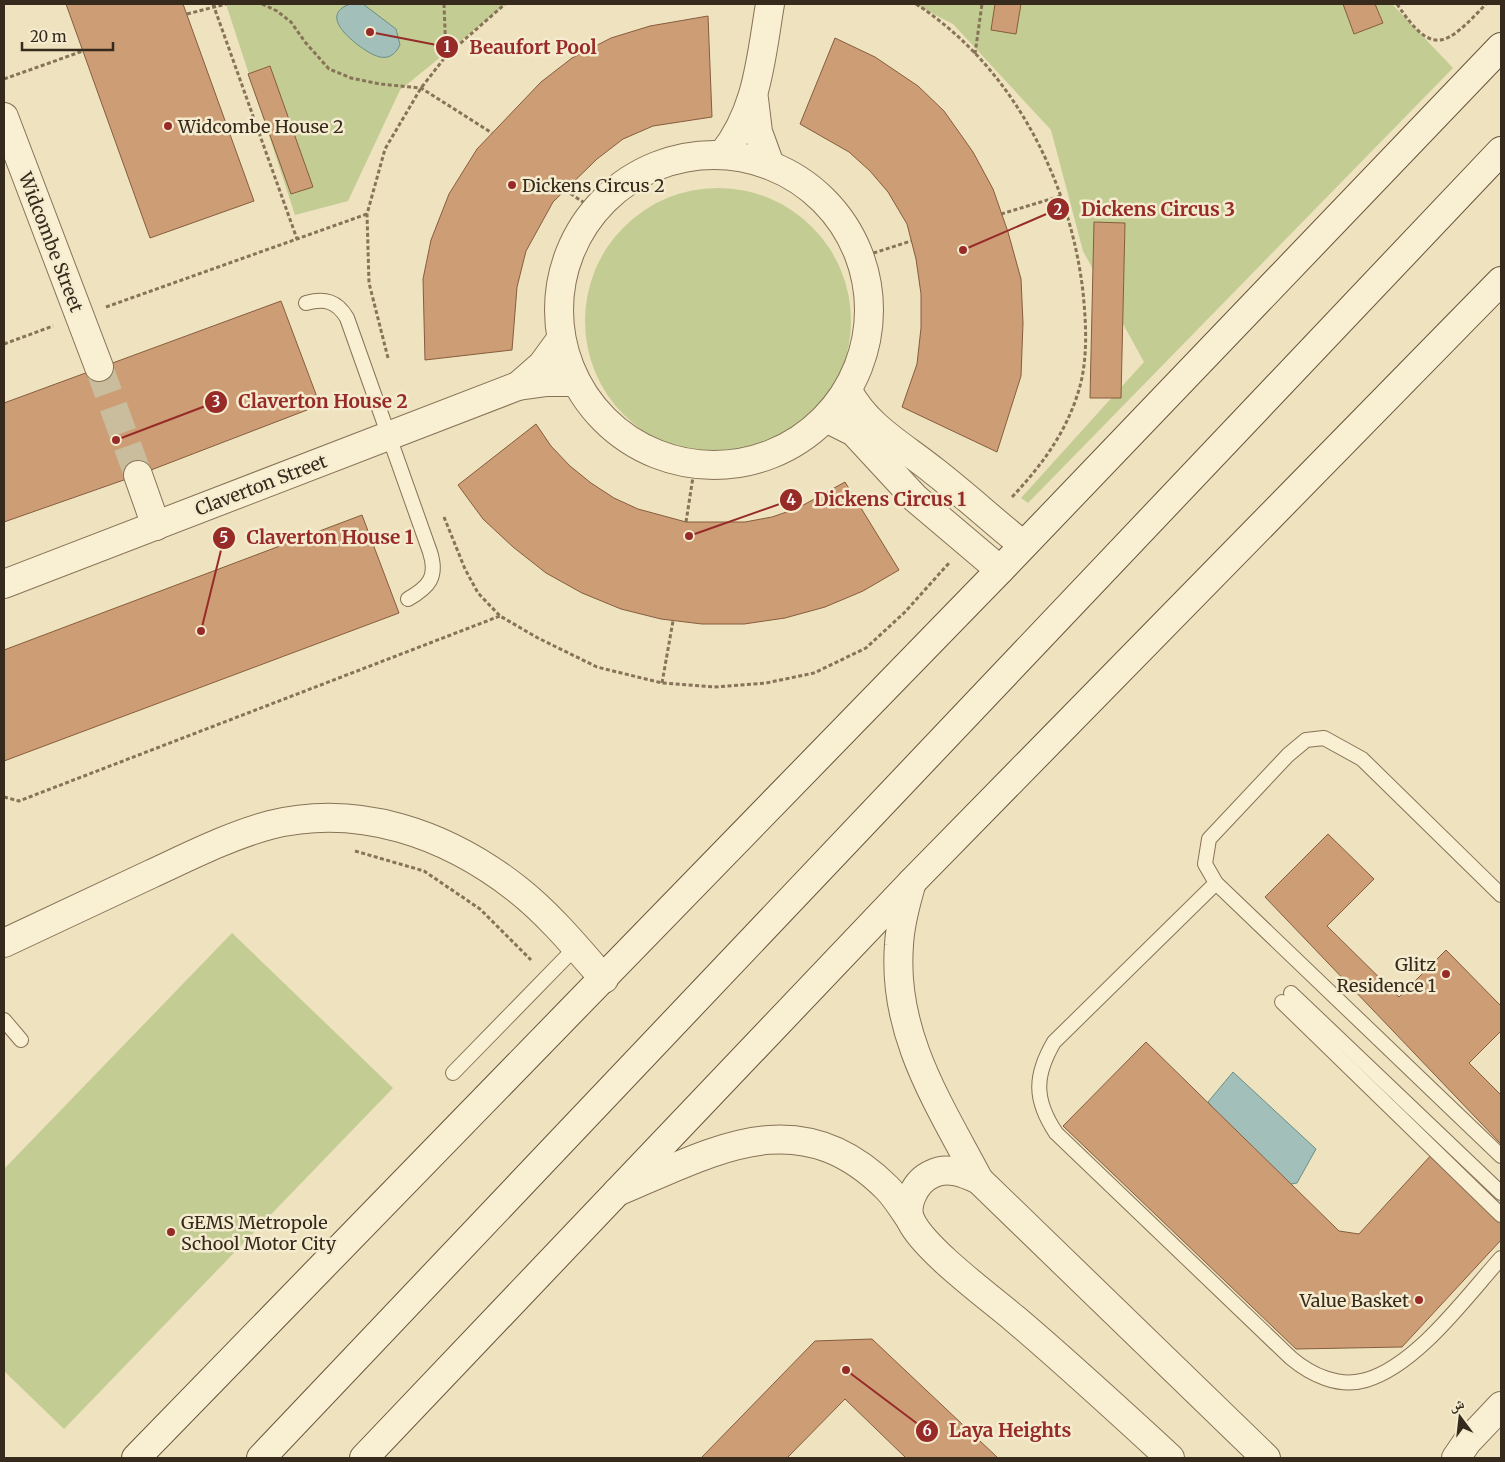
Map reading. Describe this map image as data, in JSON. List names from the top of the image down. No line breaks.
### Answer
{"streets":{"street":["Widcombe Street","Claverton Street"]},"places":["Beaufort Pool","Widcombe House 2","Dickens Circus 2","Dickens Circus 3","Claverton House 2","Dickens Circus 1","Claverton House 1","Glitz Residence 1","GEMS Metropole School Motor City","Value Basket","Laya Heights"],"scale_bar":"20 m","north":"top"}
